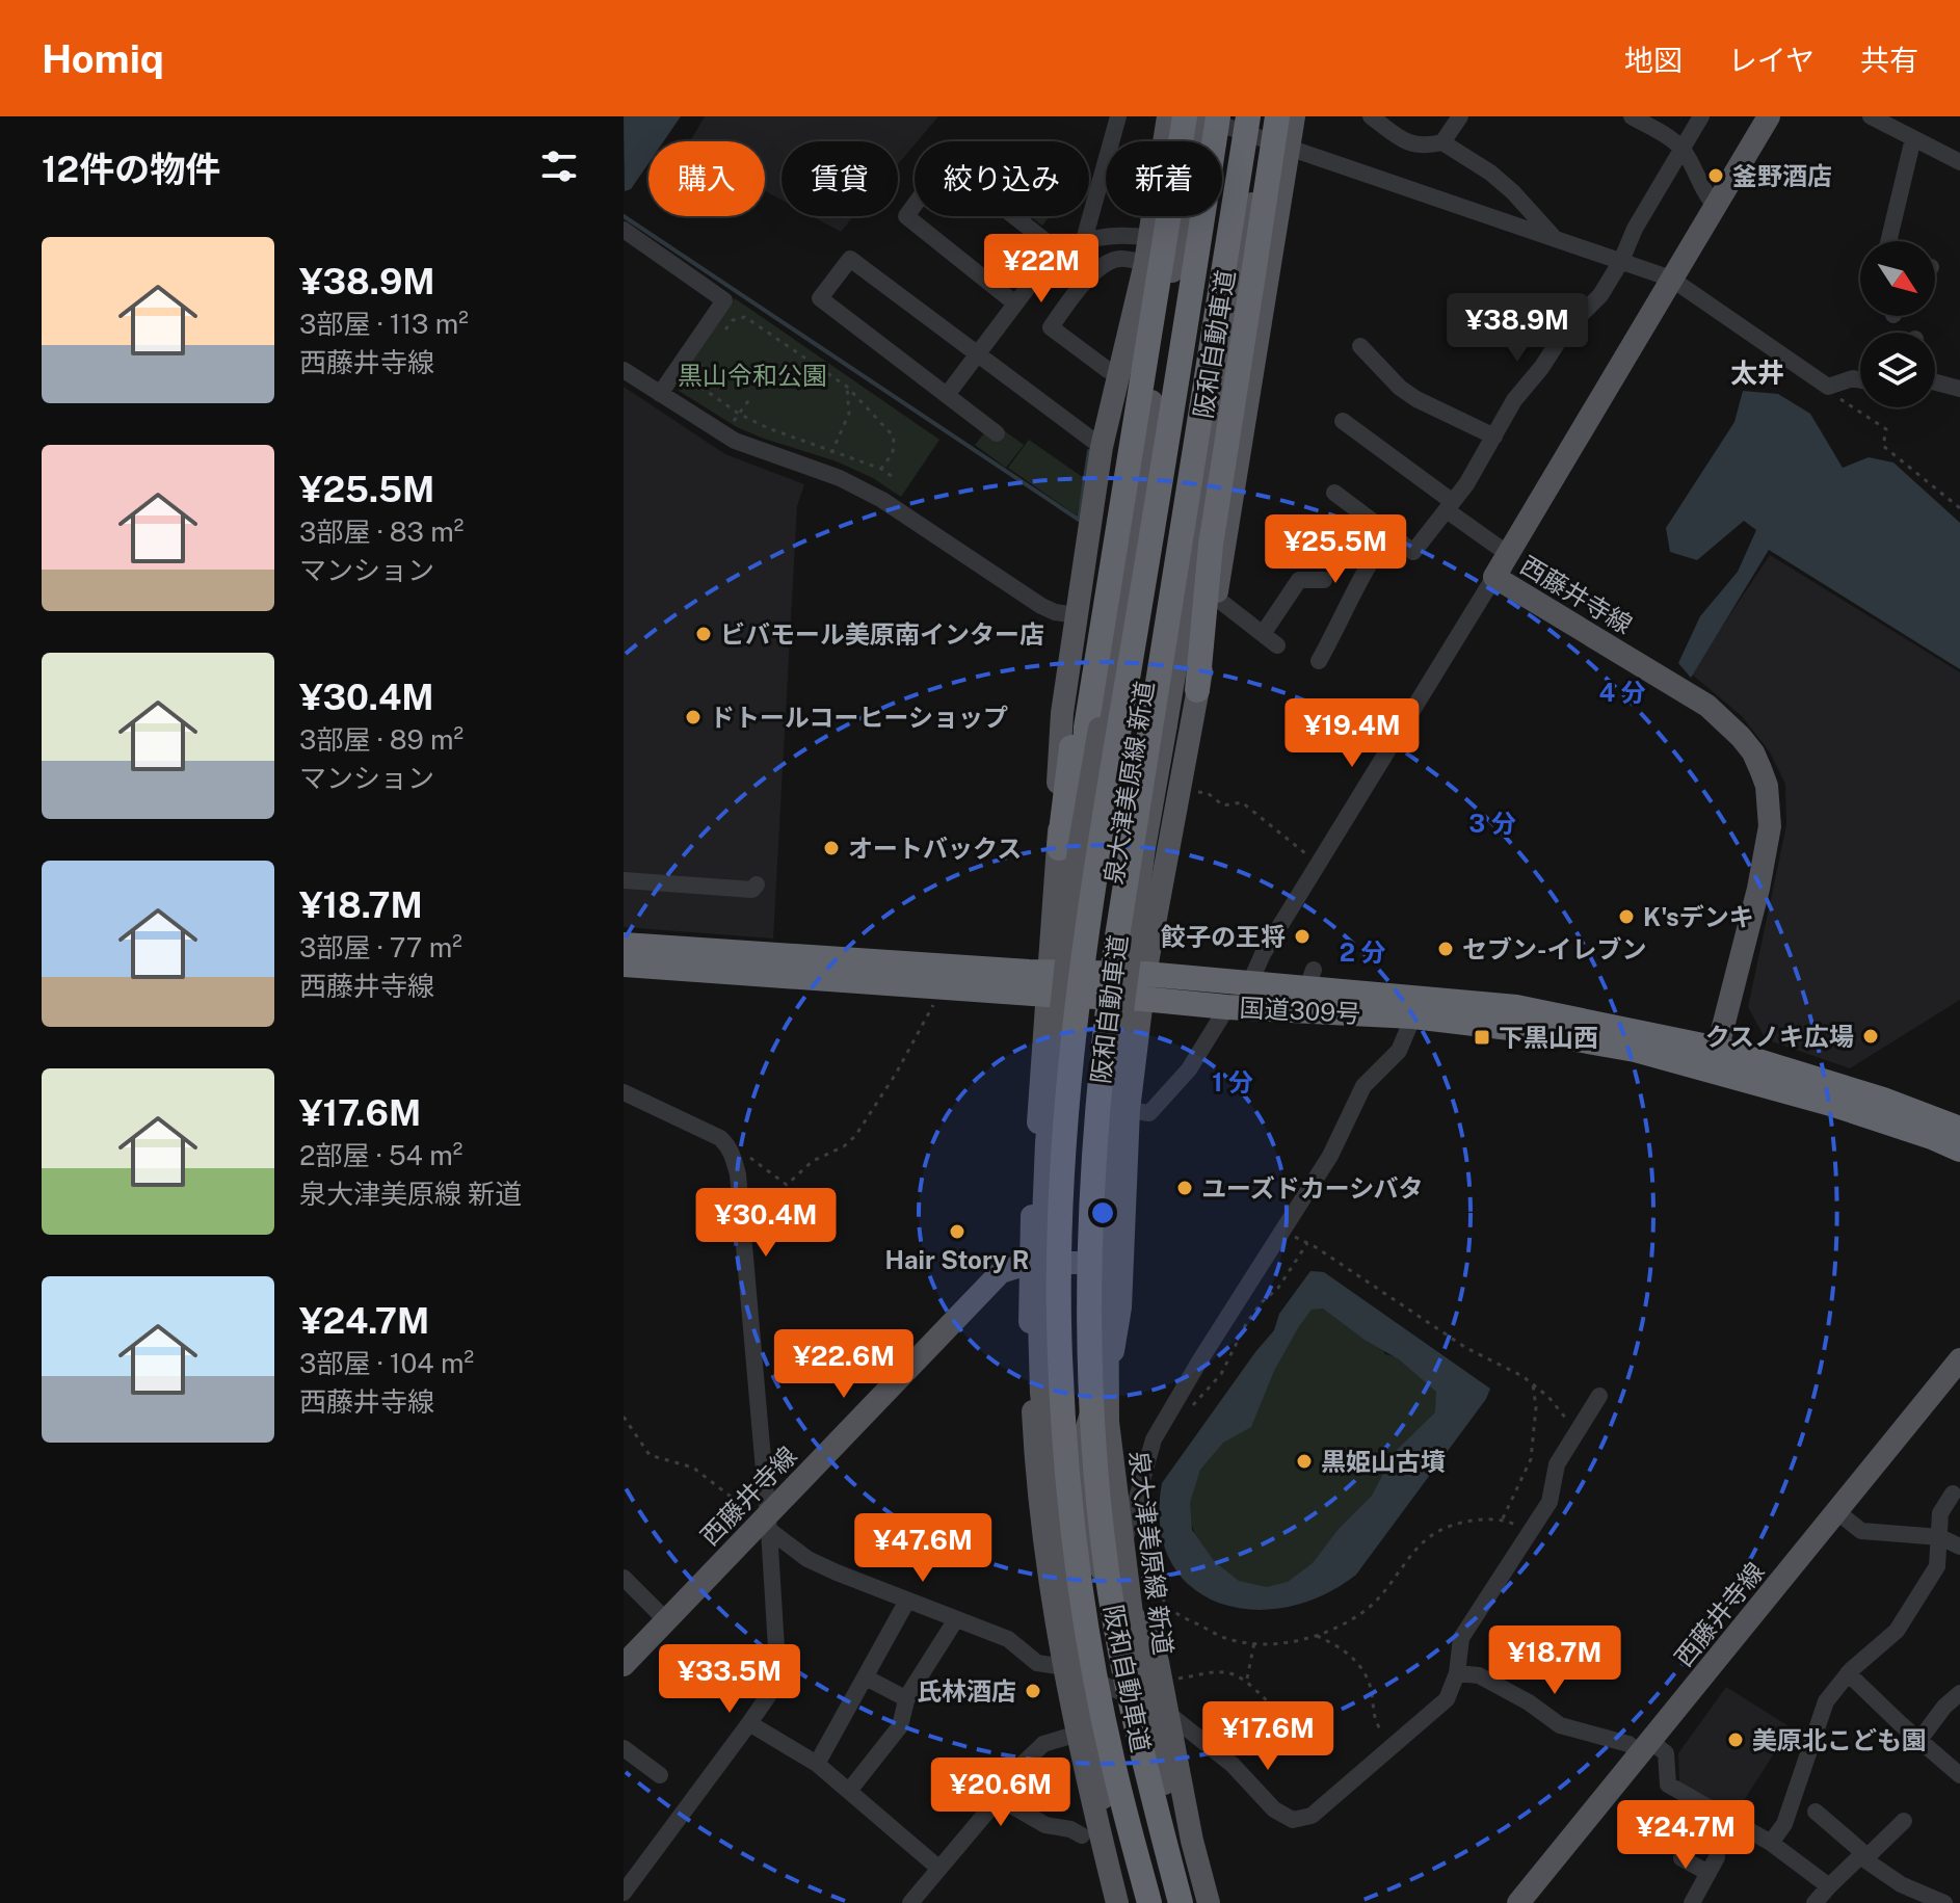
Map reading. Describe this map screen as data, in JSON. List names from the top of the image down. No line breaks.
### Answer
{"streets":{"highway":["阪和自動車道","国道309号"],"main road":["西藤井寺線","泉大津美原線 新道"]},"crossings":[["阪和自動車道","泉大津美原線 新道"],["西藤井寺線","国道309号"]],"districts":["太井"],"parks":["黒山令和公園"],"places":{"other":["釜野酒店","ビバモール美原南インター店","ドトールコーヒーショップ","オートバックス","K'sデンキ","餃子の王将","セブン-イレブン","クスノキ広場","ユーズドカーシバタ","Hair Story R","黒姫山古墳","氏林酒店","美原北こども園"],"transit":["下黒山西"]},"north":"bottom right","page":{"header":"Homiq","nav":["地図","レイヤ","共有"],"heading":"12件の物件","chip":["購入","賃貸","絞り込み","新着"],"list":[{"name":"¥38.9M","note":"3部屋 · 113 m² · 西藤井寺線"},{"name":"¥25.5M","note":"3部屋 · 83 m² · マンション"},{"name":"¥30.4M","note":"3部屋 · 89 m² · マンション"},{"name":"¥18.7M","note":"3部屋 · 77 m² · 西藤井寺線"},{"name":"¥17.6M","note":"2部屋 · 54 m² · 泉大津美原線 新道"},{"name":"¥24.7M","note":"3部屋 · 104 m² · 西藤井寺線"}],"price":["¥22M","¥38.9M","¥25.5M","¥19.4M","¥30.4M","¥22.6M","¥47.6M","¥18.7M","¥33.5M","¥17.6M","¥20.6M","¥24.7M"]},"rings":["4 分","3 分","2 分","1 分"]}
